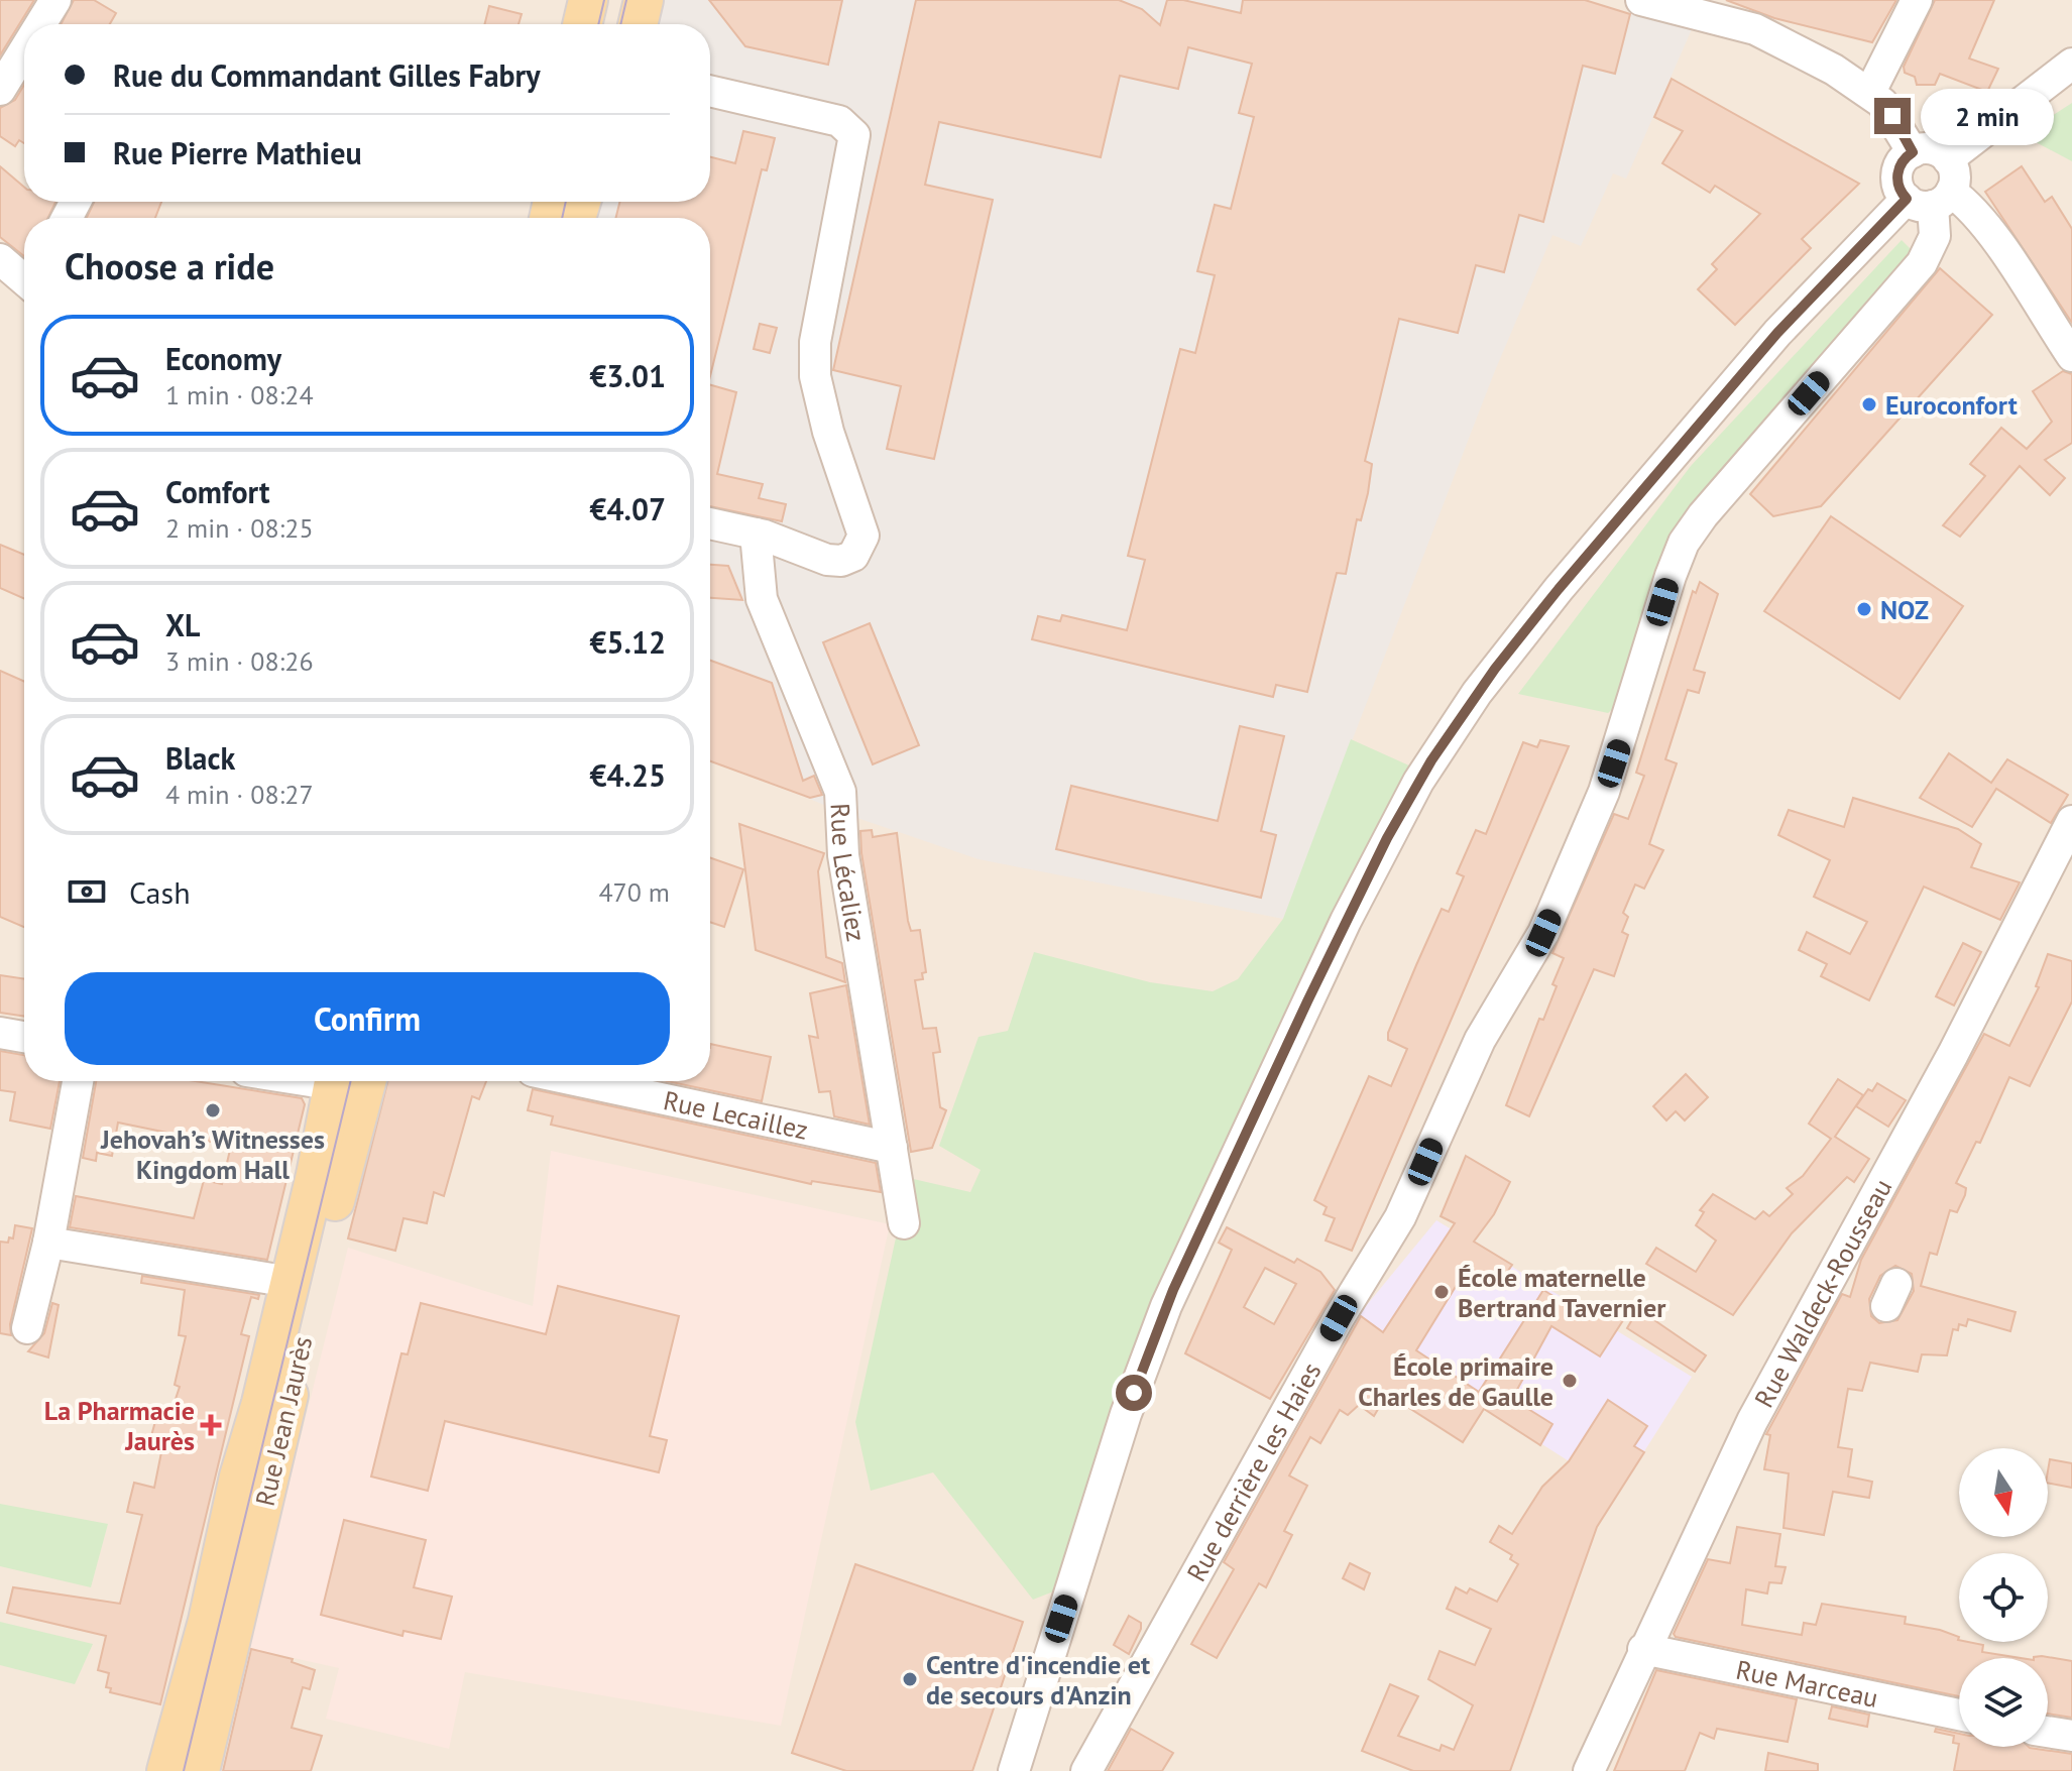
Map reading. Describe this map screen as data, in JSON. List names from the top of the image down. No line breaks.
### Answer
{"streets":{"main road":["Rue Jean Jaurès"],"street":["Rue Lécaliez","Rue Lecaillez","Rue Waldeck-Rousseau","Rue derrière les Haies","Rue Marceau"]},"crossings":[["Rue Lécaliez","Rue Lecaillez"],["Rue Waldeck-Rousseau","Rue Marceau"]],"places":{"other":["Euroconfort","NOZ","Jehovah’s Witnesses Kingdom Hall","École maternelle Bertrand Tavernier","École primaire Charles de Gaulle","Centre d'incendie et de secours d'Anzin"],"health":["La Pharmacie Jaurès"]},"north":"bottom","page":{"banner":["Rue du Commandant Gilles Fabry","Rue Pierre Mathieu"],"bubble":"2 min","heading":"Choose a ride","list":[{"name":"Economy","note":"1 min · 08:24","value":"€3.01"},{"name":"Comfort","note":"2 min · 08:25","value":"€4.07"},{"name":"XL","note":"3 min · 08:26","value":"€5.12"},{"name":"Black","note":"4 min · 08:27","value":"€4.25"}],"pay":["Cash","470 m"],"buttons":"Confirm"}}
